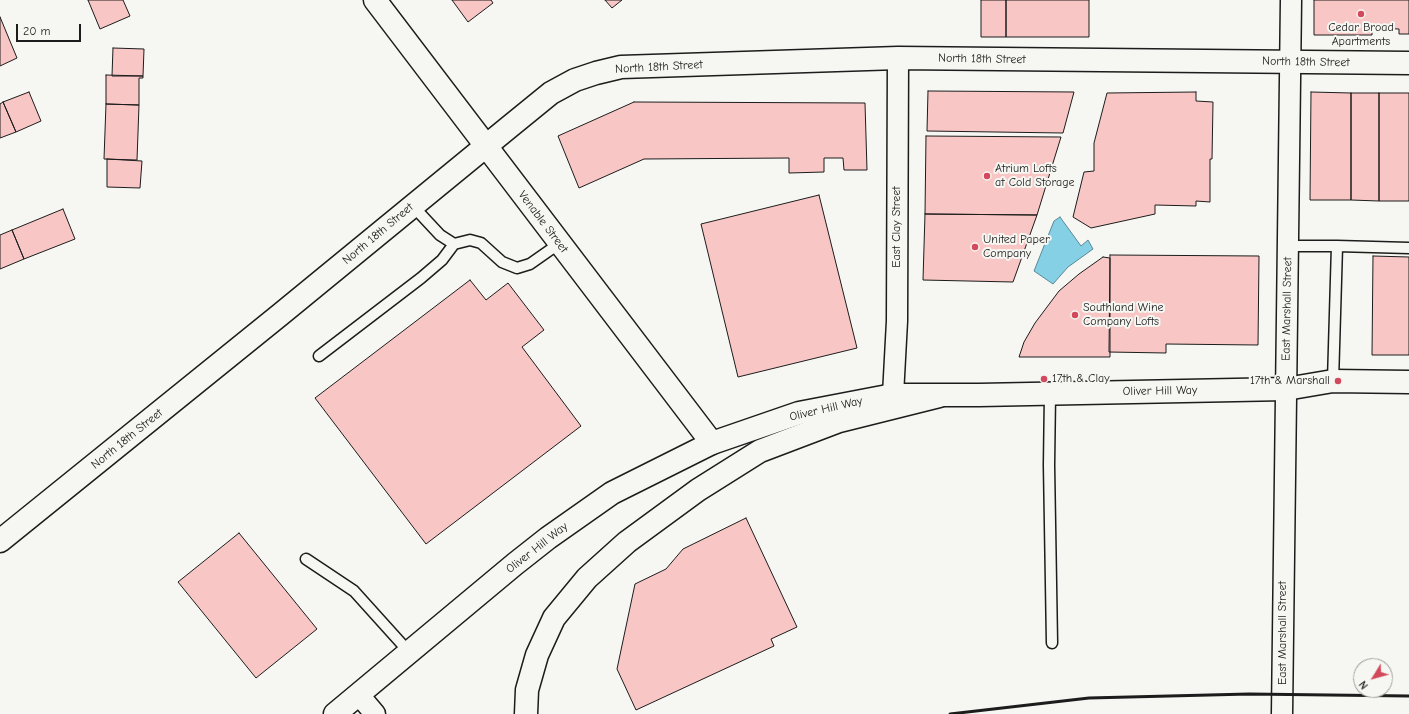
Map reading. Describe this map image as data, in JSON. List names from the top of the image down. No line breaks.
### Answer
{"streets":{"main road":["North 18th Street","Venable Street","Oliver Hill Way"],"street":["East Clay Street","East Marshall Street"]},"crossings":[["North 18th Street","Venable Street"],["North 18th Street","East Clay Street"],["North 18th Street","East Marshall Street"],["Venable Street","Oliver Hill Way"],["East Clay Street","Oliver Hill Way"],["East Marshall Street","Oliver Hill Way"]],"places":["Cedar Broad Apartments","Atrium Lofts at Cold Storage","United Paper Company","Southland Wine Company Lofts","17th & Clay","17th & Marshall"],"scale_bar":"20 m","north":"bottom left"}
